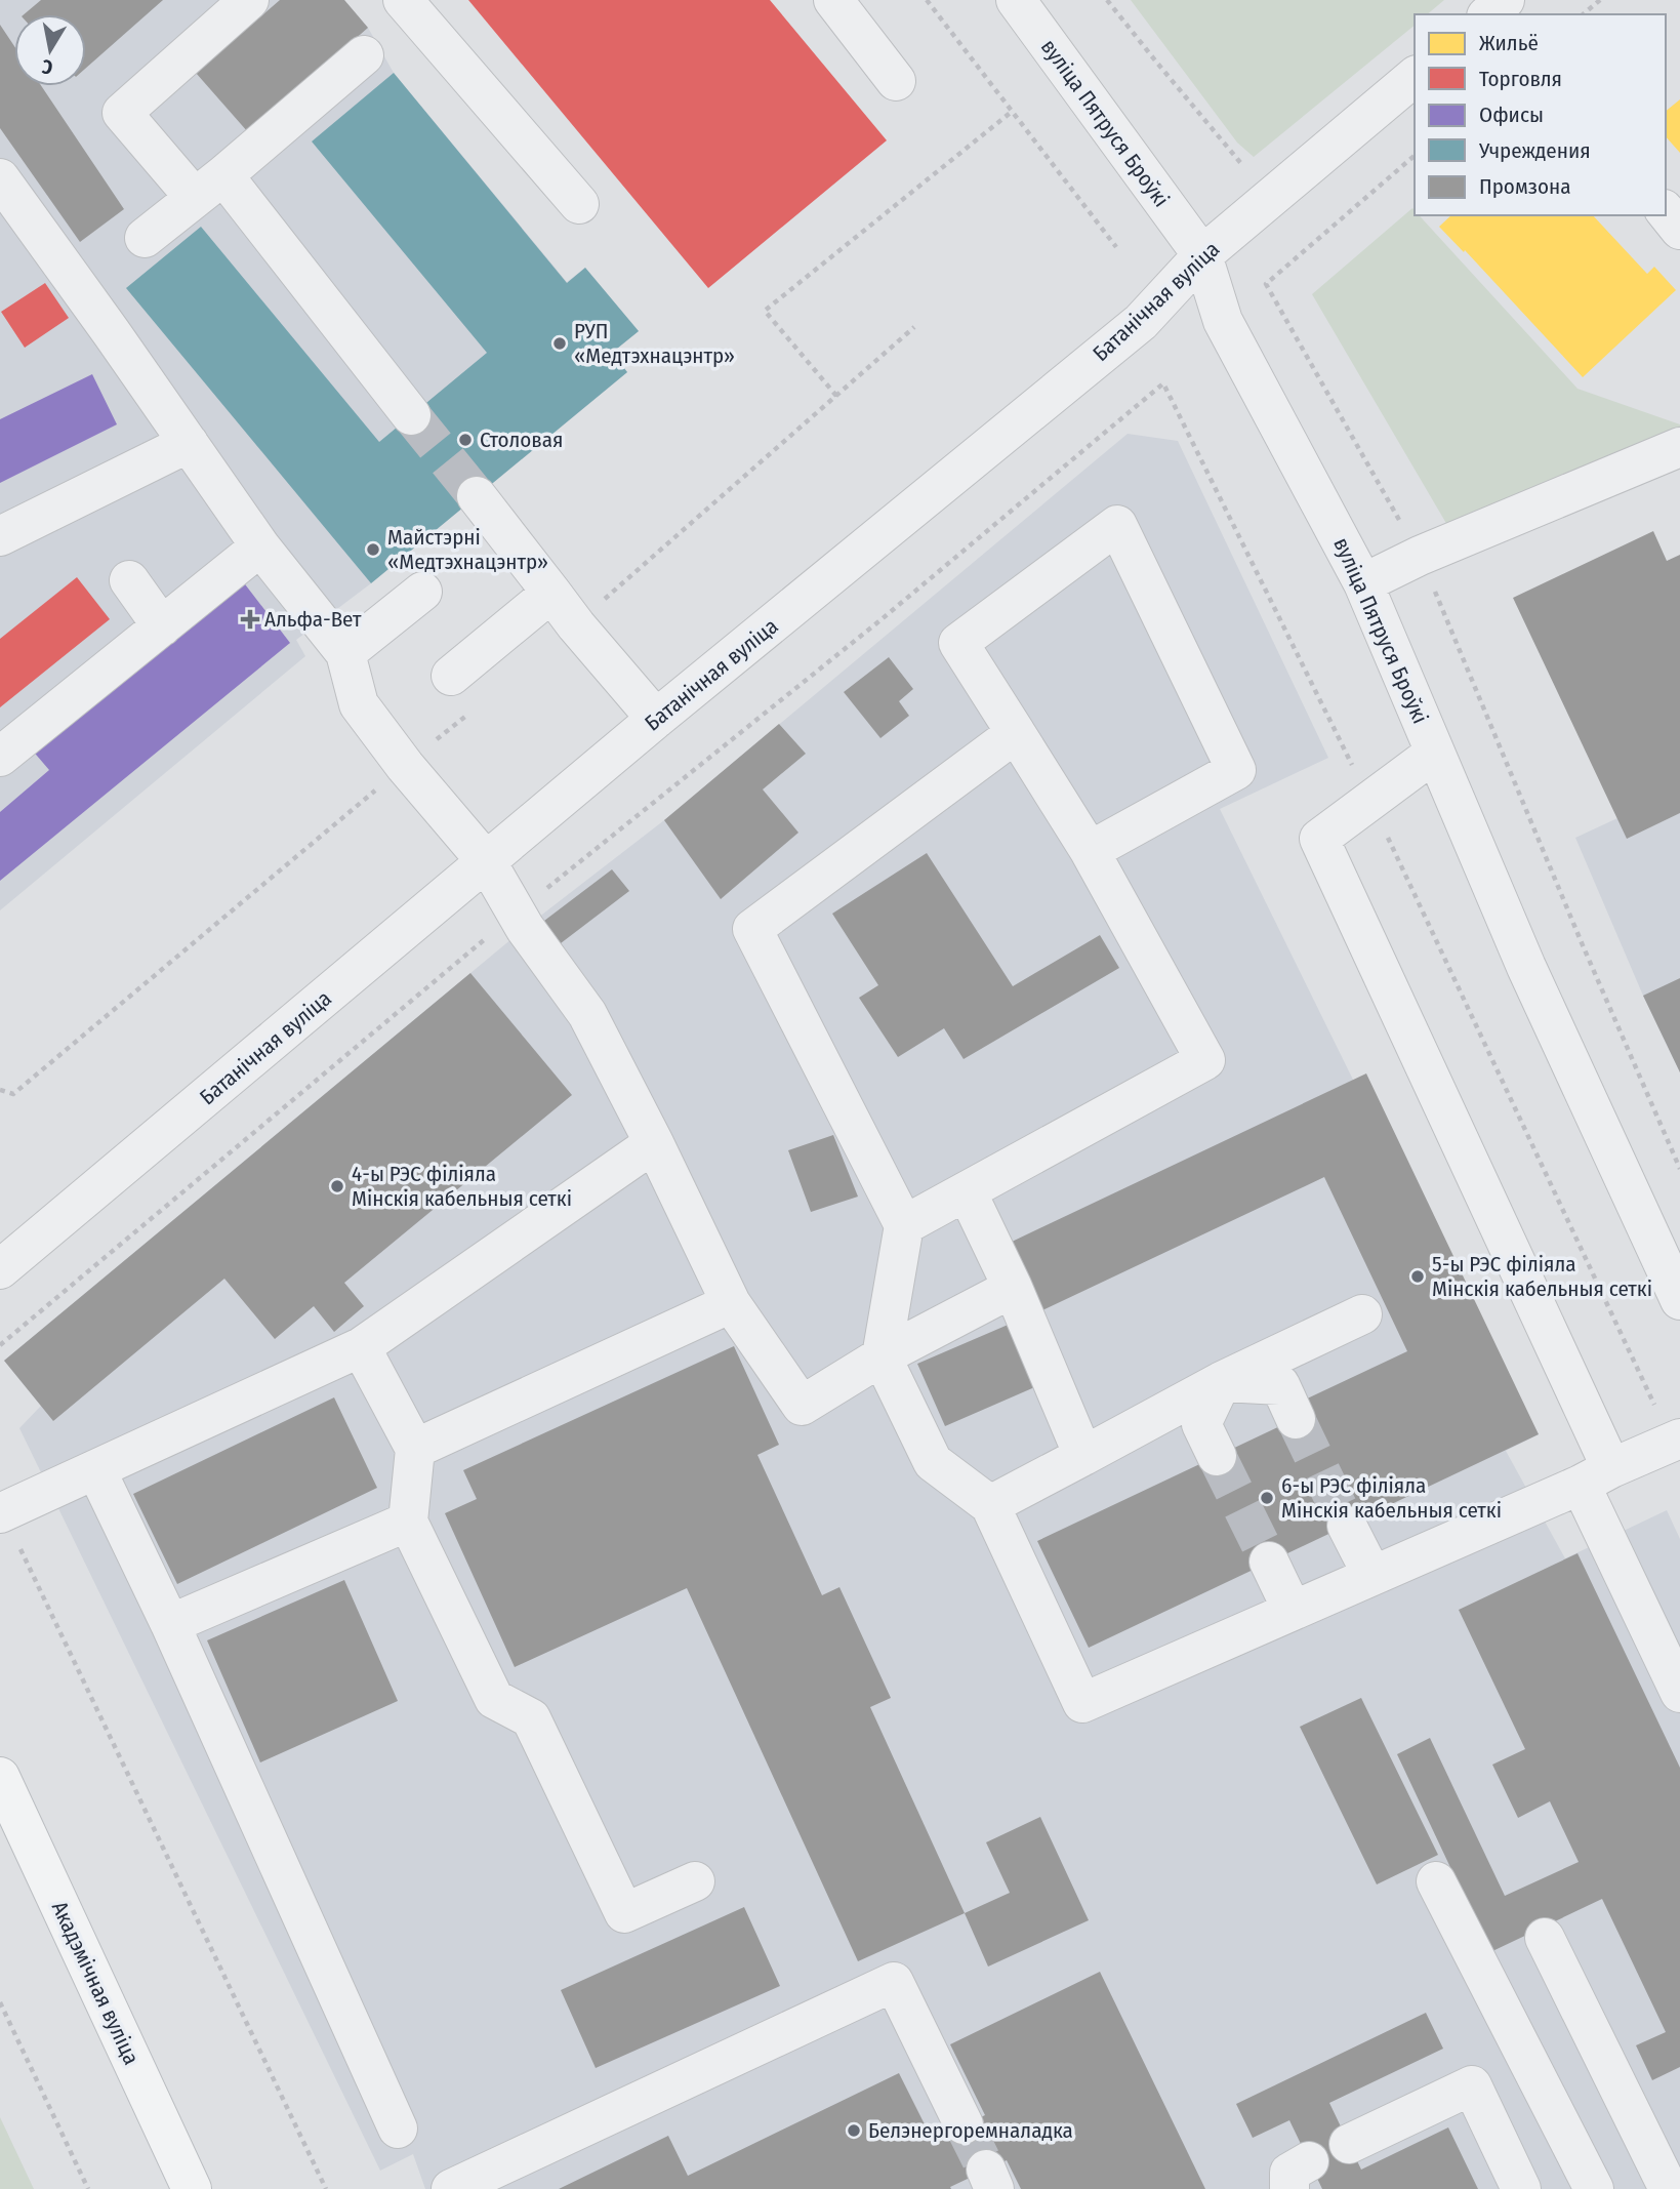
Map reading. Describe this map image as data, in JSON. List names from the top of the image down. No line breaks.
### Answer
{"streets":{"main road":["Акадэмічная вуліца"],"street":["вуліца Пятруся Броўкі","Батанічная вуліца"]},"crossings":[["вуліца Пятруся Броўкі","Батанічная вуліца"]],"places":{"other":["РУП «Медтэхнацэнтр»","Столовая","Майстэрні «Медтэхнацэнтр»","4-ы РЭС філіяла Мінскія кабельныя сеткі","5-ы РЭС філіяла Мінскія кабельныя сеткі","6-ы РЭС філіяла Мінскія кабельныя сеткі","Белэнергоремналадка"],"health":["Альфа-Вет"]},"legend":["Жильё","Торговля","Офисы","Учреждения","Промзона"],"north":"bottom"}
